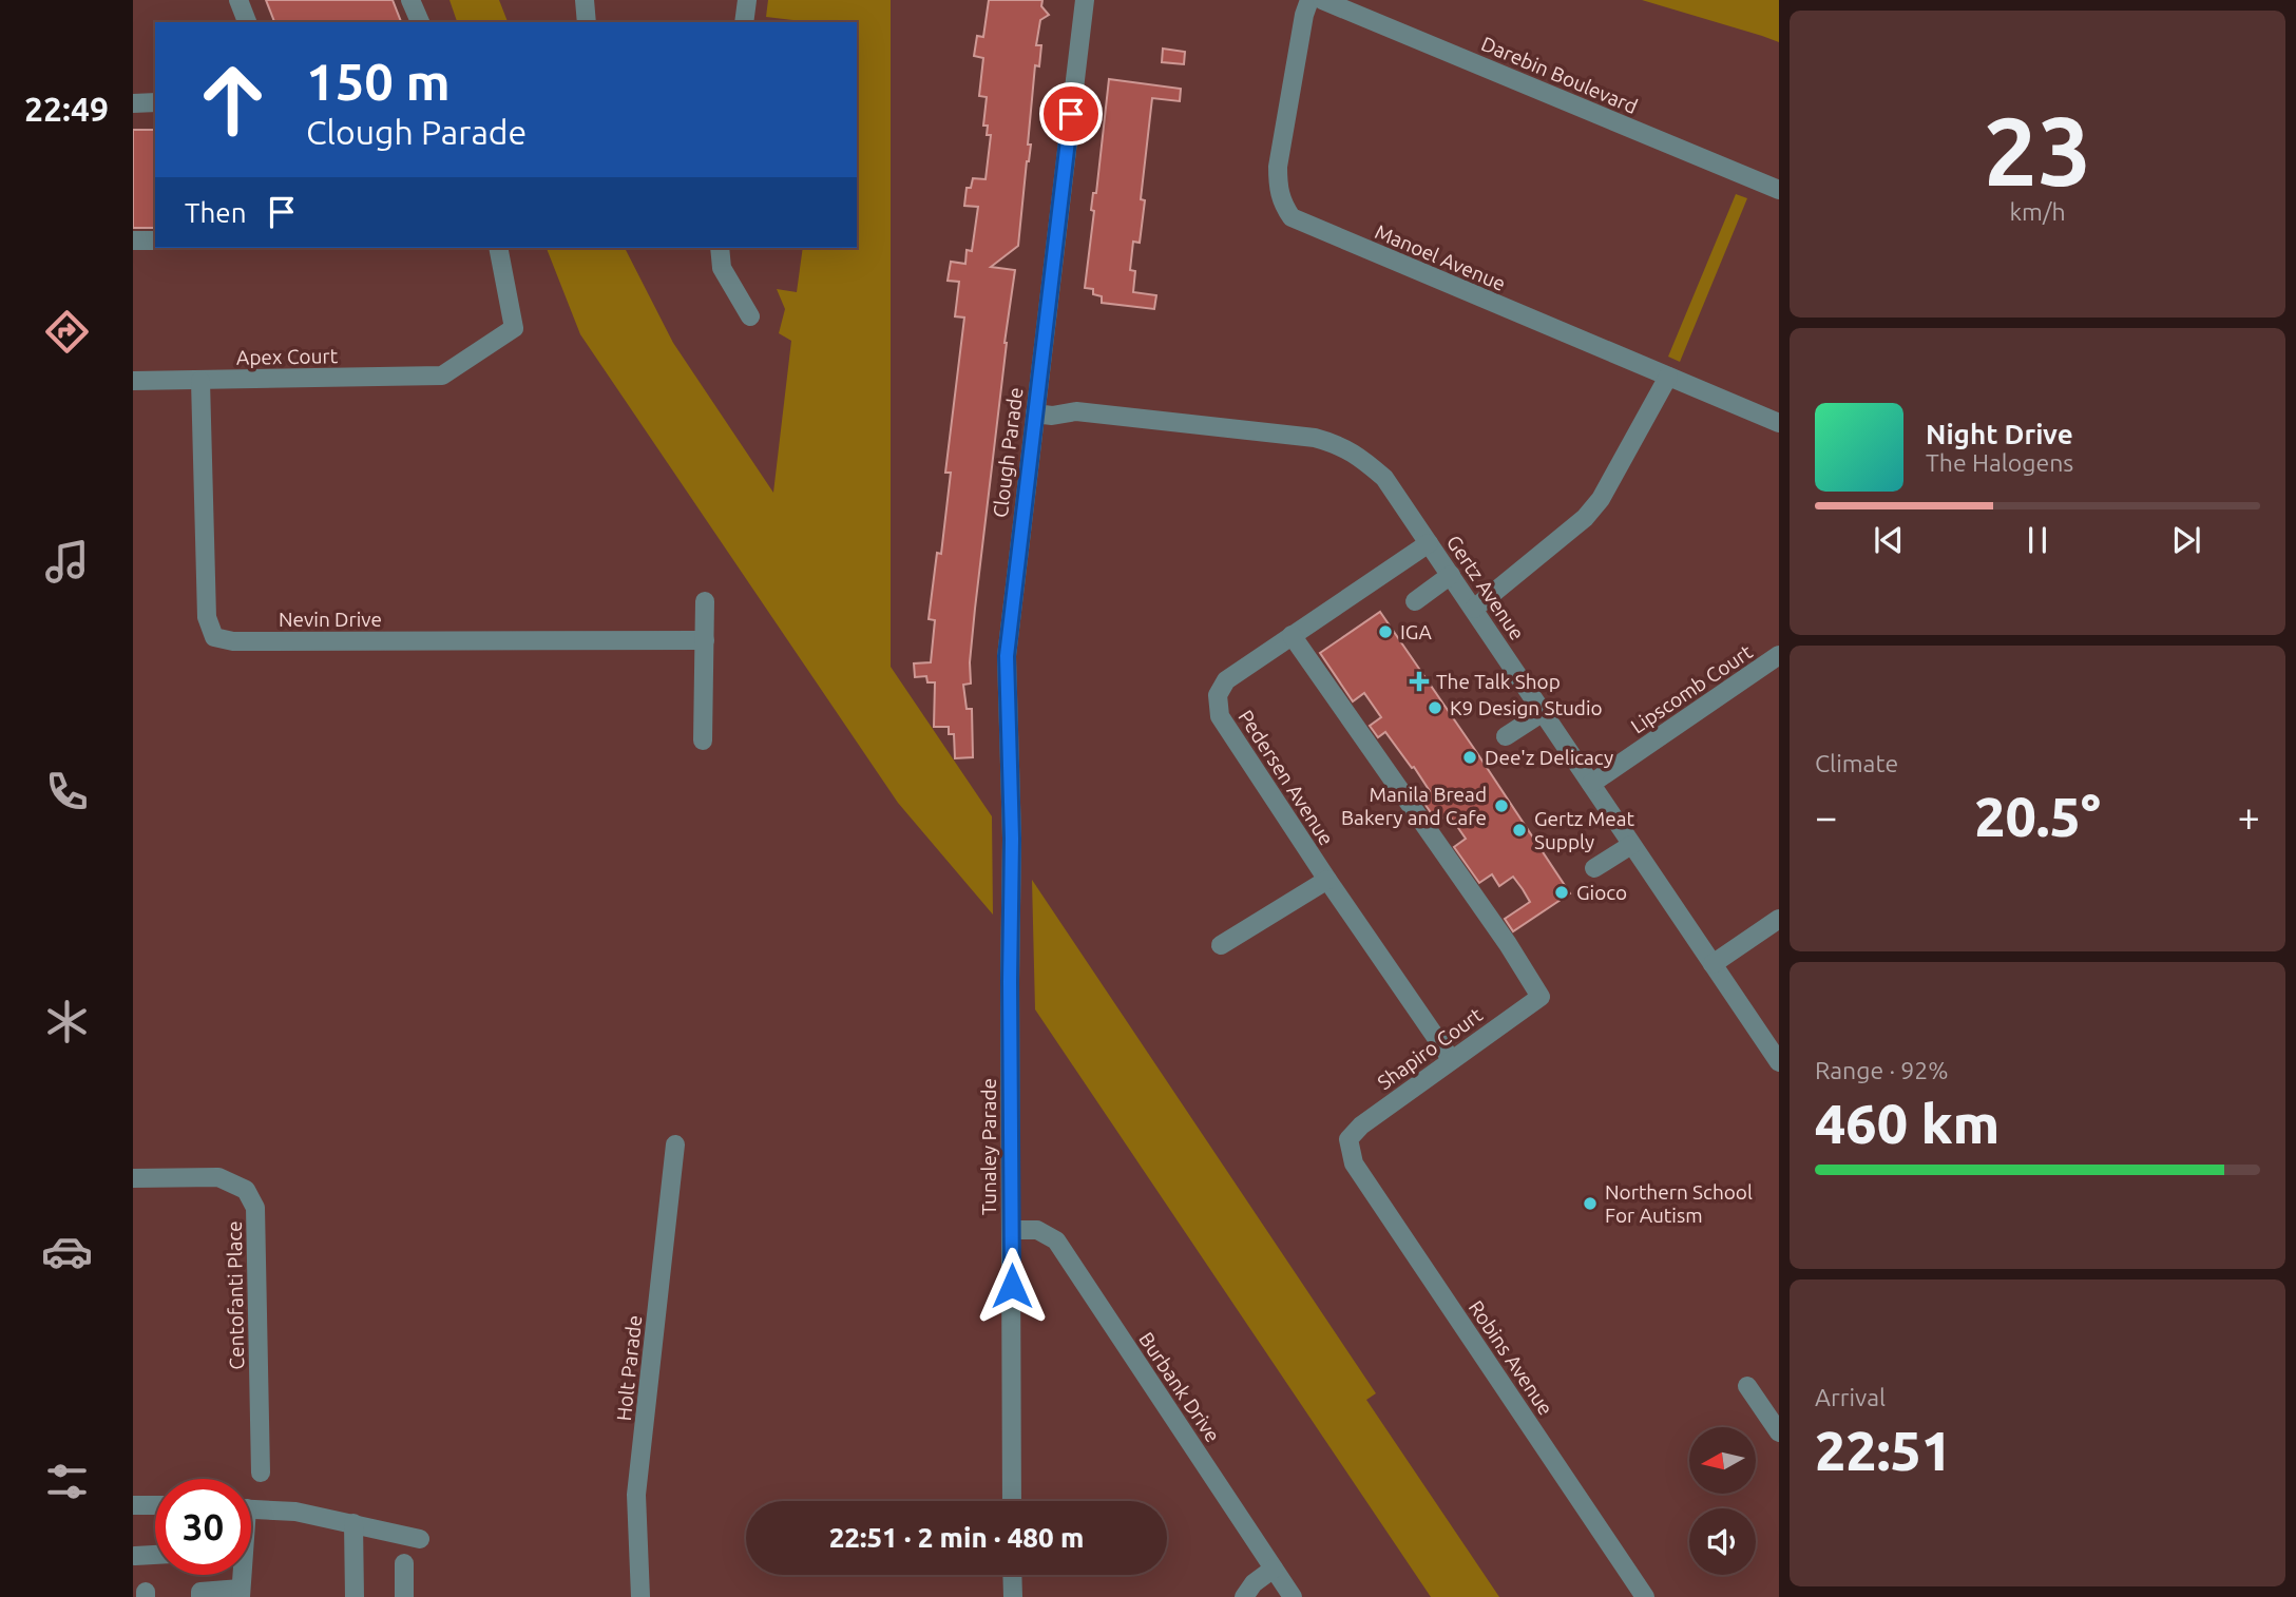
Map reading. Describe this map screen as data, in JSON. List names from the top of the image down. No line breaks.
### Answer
{"streets":{"street":["Darebin Boulevard","Manoel Avenue","Apex Court","Clough Parade","Gertz Avenue","Nevin Drive","Lipscomb Court","Pedersen Avenue","Shapiro Court","Tunaley Parade","Centofanti Place","Robins Avenue","Holt Parade","Burbank Drive"]},"crossings":[["Apex Court","Nevin Drive"],["Clough Parade","Gertz Avenue"],["Clough Parade","Tunaley Parade"],["Gertz Avenue","Lipscomb Court"],["Gertz Avenue","Pedersen Avenue"],["Pedersen Avenue","Shapiro Court"],["Shapiro Court","Robins Avenue"],["Tunaley Parade","Burbank Drive"]],"places":{"other":["IGA","K9 Design Studio","Dee'z Delicacy","Manila Bread Bakery and Cafe","Gertz Meat Supply","Gioco","Northern School For Autism"],"health":["The Talk Shop"]},"north":"left","page":{"tabs":"22:49","tile":[["23","km/h"],"Climate",["Range · 92%","460 km"],["Arrival","22:51"]],"turn":["150 m","Clough Parade"],"then":"Then","song":["Night Drive","The Halogens"],"heat":["−","20.5°","+"],"limit":"30","trip":"22:51 · 2 min · 480 m"}}
